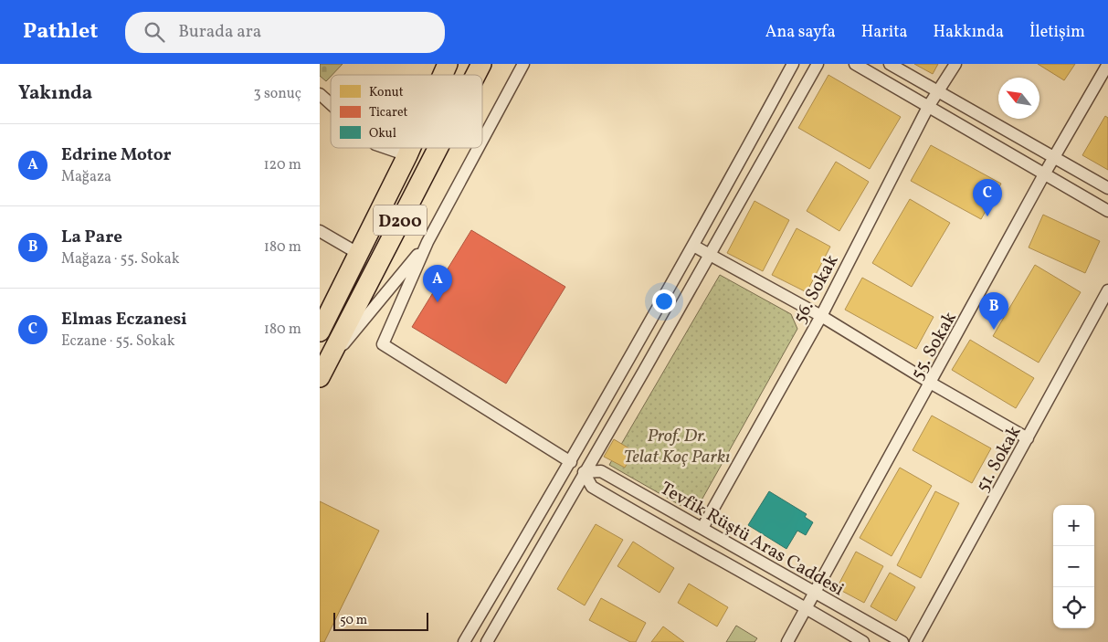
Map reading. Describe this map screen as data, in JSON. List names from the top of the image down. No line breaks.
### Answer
{"streets":{"highway":["D200"],"street":["56. Sokak","55. Sokak","51. Sokak","Tevfik Rüştü Aras Caddesi"]},"crossings":[["56. Sokak","Tevfik Rüştü Aras Caddesi"],["55. Sokak","Tevfik Rüştü Aras Caddesi"]],"parks":["Prof. Dr. Telat Koç Parkı"],"legend":["Konut","Ticaret","Okul"],"scale_bar":"50 m","north":"top left","page":{"header":"Pathlet","search":"Burada ara","nav":["Ana sayfa","Harita","Hakkında","İletişim"],"heading":["Yakında","3 sonuç"],"list":[{"mark":"A","name":"Edrine Motor","note":"Mağaza","value":"120 m"},{"mark":"B","name":"La Pare","note":"Mağaza · 55. Sokak","value":"180 m"},{"mark":"C","name":"Elmas Eczanesi","note":"Eczane · 55. Sokak","value":"180 m"}],"pins":["C","A","B"],"map_buttons":["+","−"],"scale":"50 m"}}
